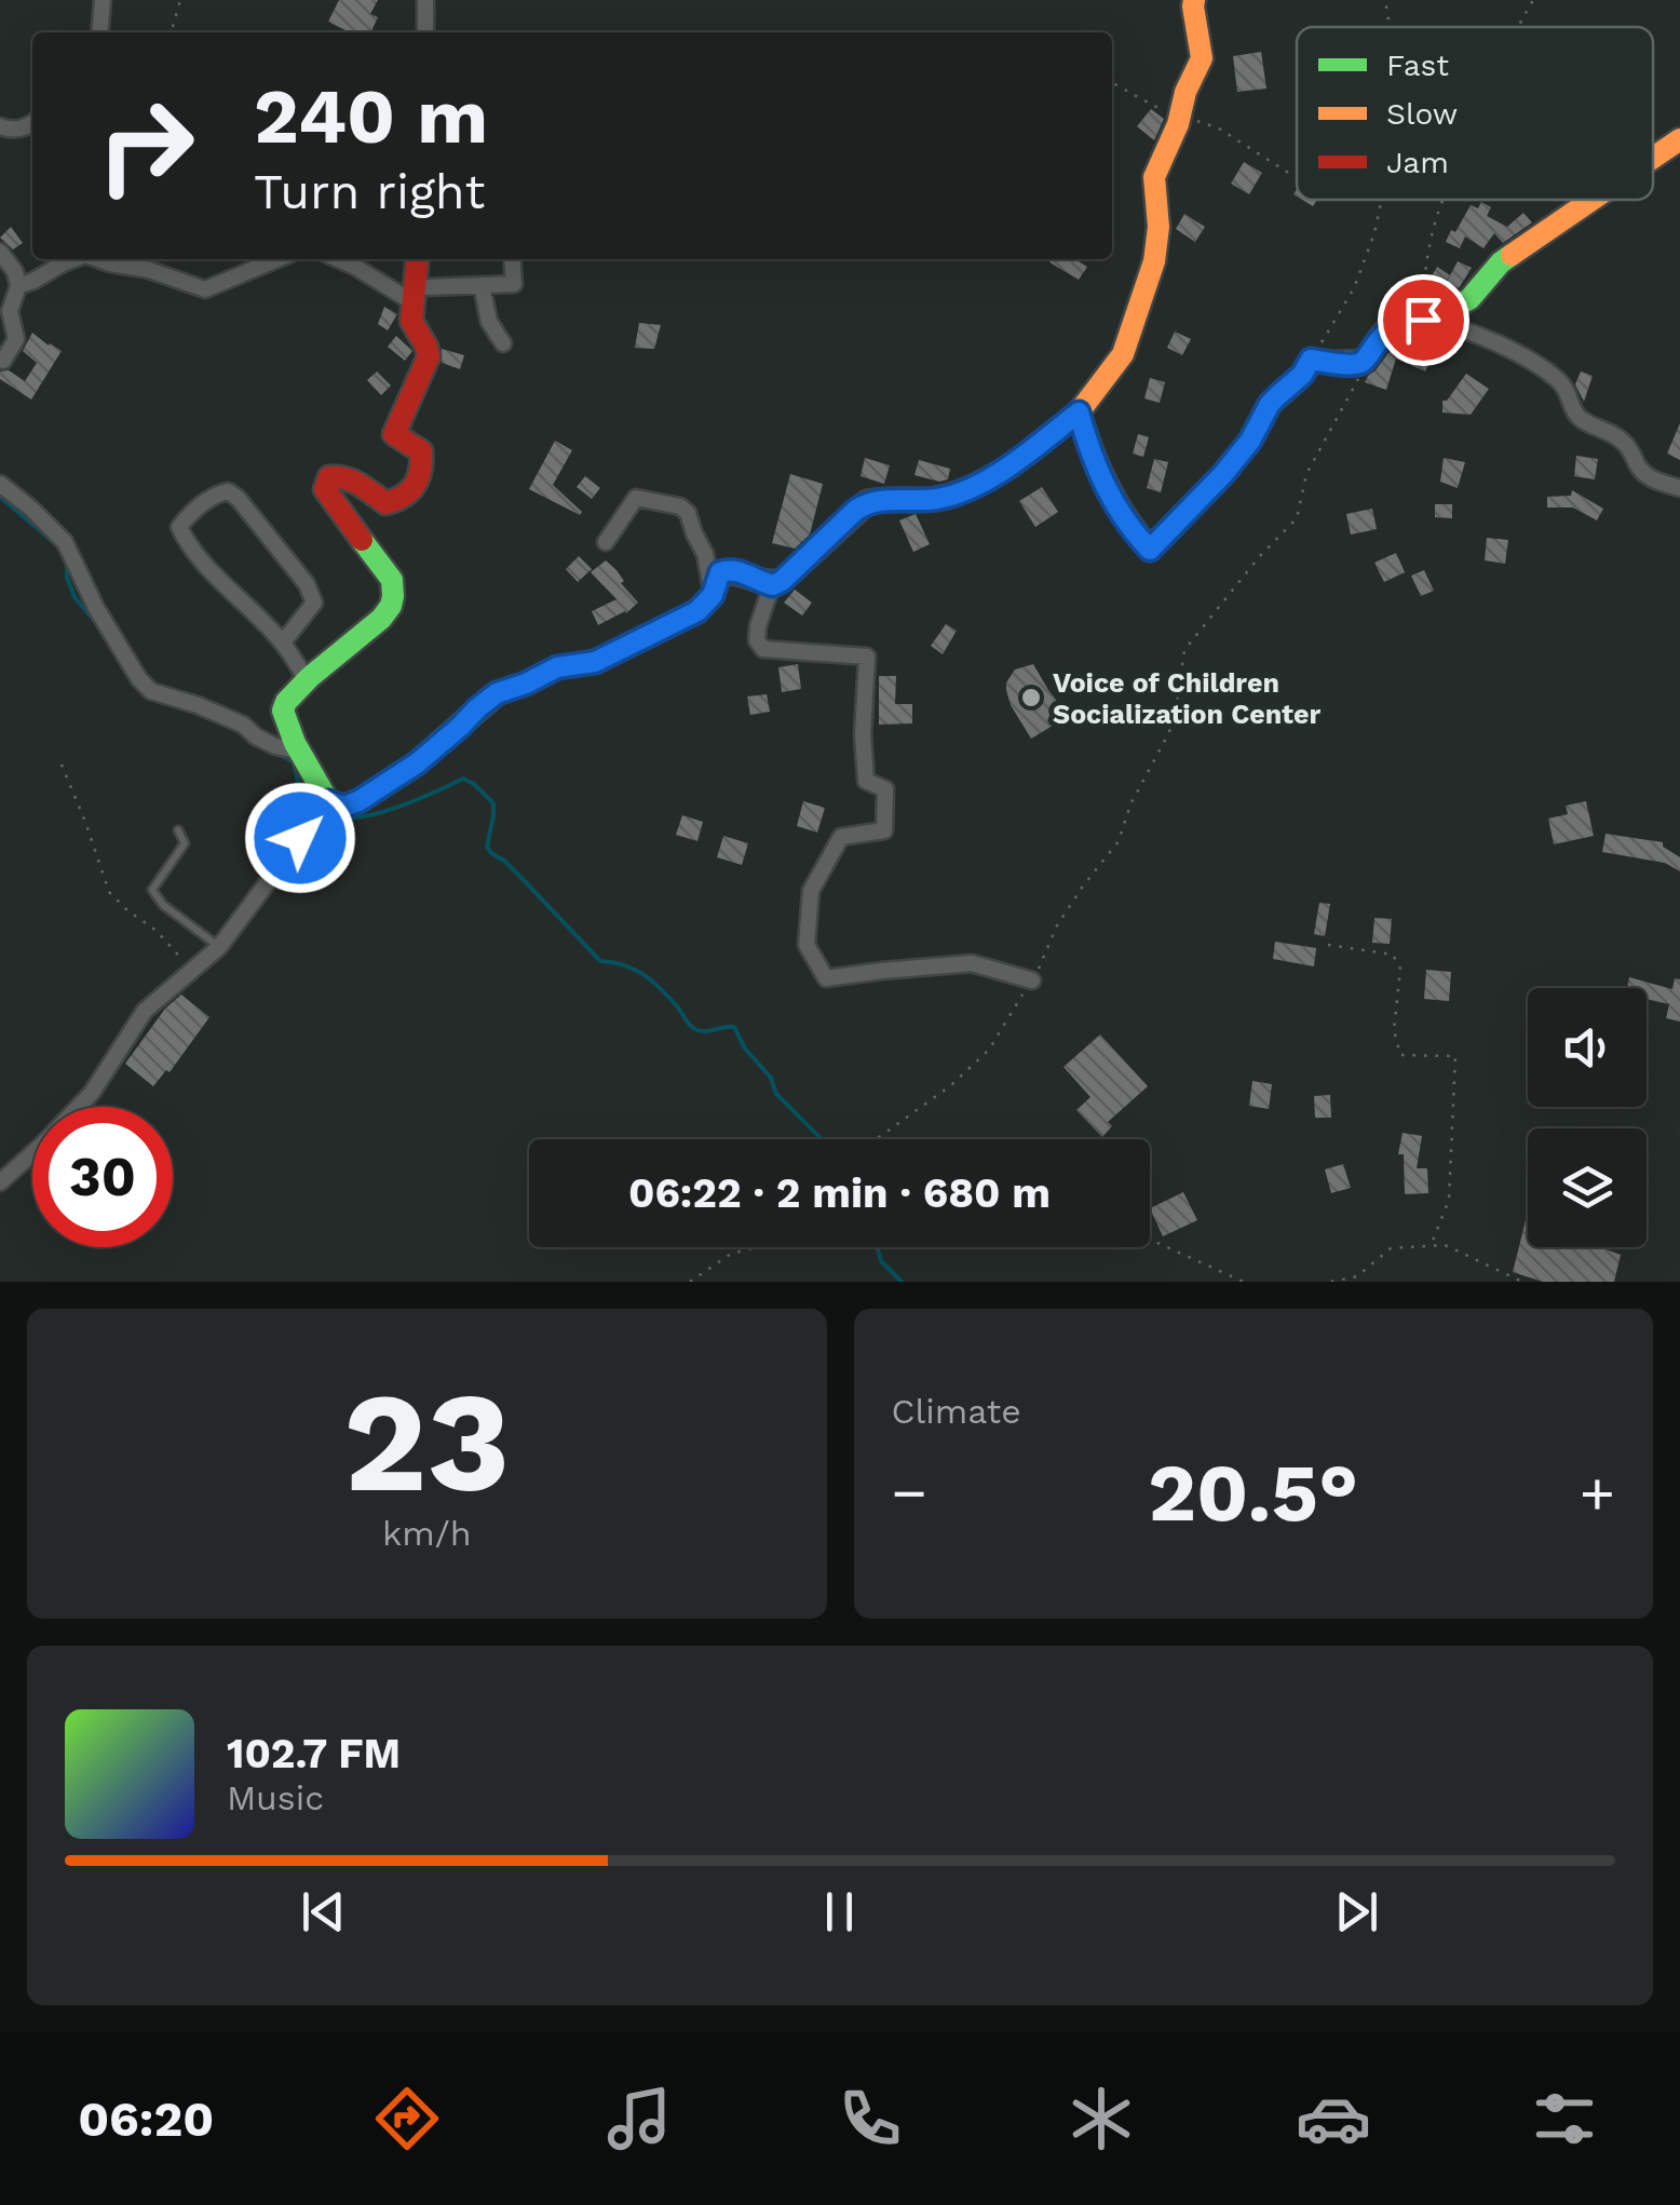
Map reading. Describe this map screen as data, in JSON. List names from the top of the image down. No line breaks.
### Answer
{"places":["Voice of Children Socialization Center"],"legend":["Fast","Slow","Jam"],"page":{"turn":["240 m","Turn right"],"limit":"30","trip":"06:22 · 2 min · 680 m","tile":[["23","km/h"],"Climate"],"heat":["−","20.5°","+"],"song":["102.7 FM","Music"],"tabs":"06:20"}}
